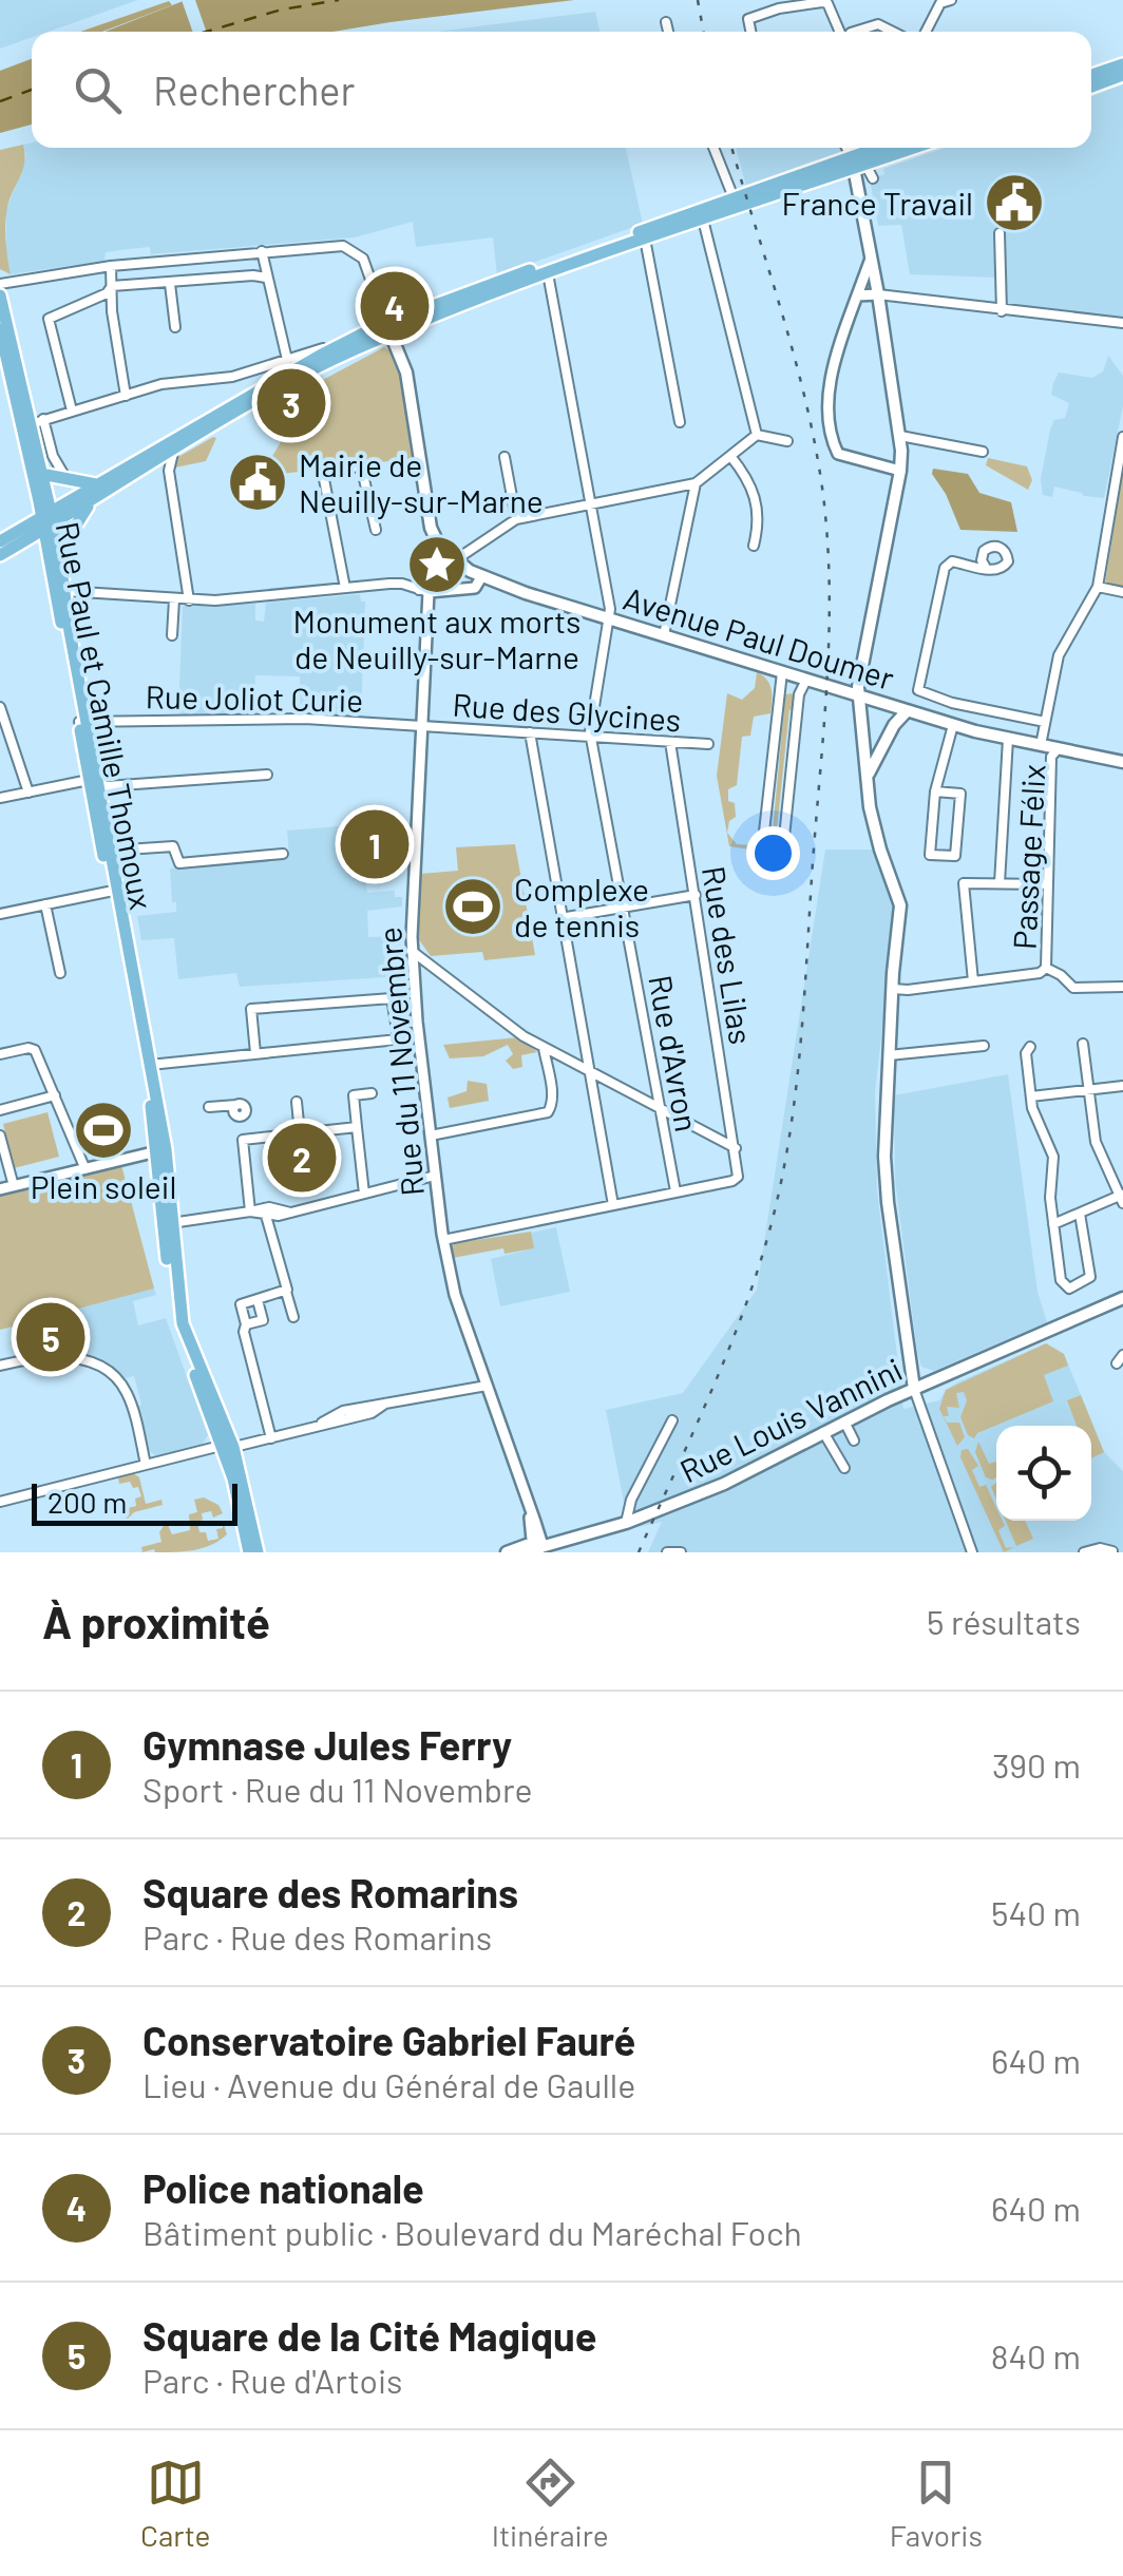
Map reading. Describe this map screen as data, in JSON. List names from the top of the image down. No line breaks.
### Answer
{"streets":{"main road":["Avenue Paul Doumer","Rue Paul et Camille Thomoux","Rue Louis Vannini"],"street":["Rue Joliot Curie","Rue des Glycines","Passage Félix","Rue des Lilas","Rue d'Avron","Rue du 11 Novembre"]},"crossings":[["Avenue Paul Doumer","Passage Félix"],["Avenue Paul Doumer","Rue d'Avron"],["Avenue Paul Doumer","Rue du 11 Novembre"],["Rue Joliot Curie","Rue des Glycines"],["Rue Joliot Curie","Rue Paul et Camille Thomoux"],["Rue Joliot Curie","Rue du 11 Novembre"],["Rue des Glycines","Rue des Lilas"],["Rue des Glycines","Rue d'Avron"],["Rue des Glycines","Rue du 11 Novembre"],["Rue des Lilas","Rue d'Avron"],["Rue du 11 Novembre","Rue Louis Vannini"]],"places":{"public building":["France Travail","Mairie de Neuilly-sur-Marne"],"place":["Monument aux morts de Neuilly-sur-Marne"],"sports":["Complexe de tennis","Plein soleil"]},"scale_bar":"200 m","page":{"search":"Rechercher","pins":["4","3","1","2","5"],"scale":"200 m","heading":["À proximité","5 résultats"],"list":[{"mark":"1","name":"Gymnase Jules Ferry","note":"Sport · Rue du 11 Novembre","value":"390 m"},{"mark":"2","name":"Square des Romarins","note":"Parc · Rue des Romarins","value":"540 m"},{"mark":"3","name":"Conservatoire Gabriel Fauré","note":"Lieu · Avenue du Général de Gaulle","value":"640 m"},{"mark":"4","name":"Police nationale","note":"Bâtiment public · Boulevard du Maréchal Foch","value":"640 m"},{"mark":"5","name":"Square de la Cité Magique","note":"Parc · Rue d'Artois","value":"840 m"}],"nav":["Carte","Itinéraire","Favoris"]}}
